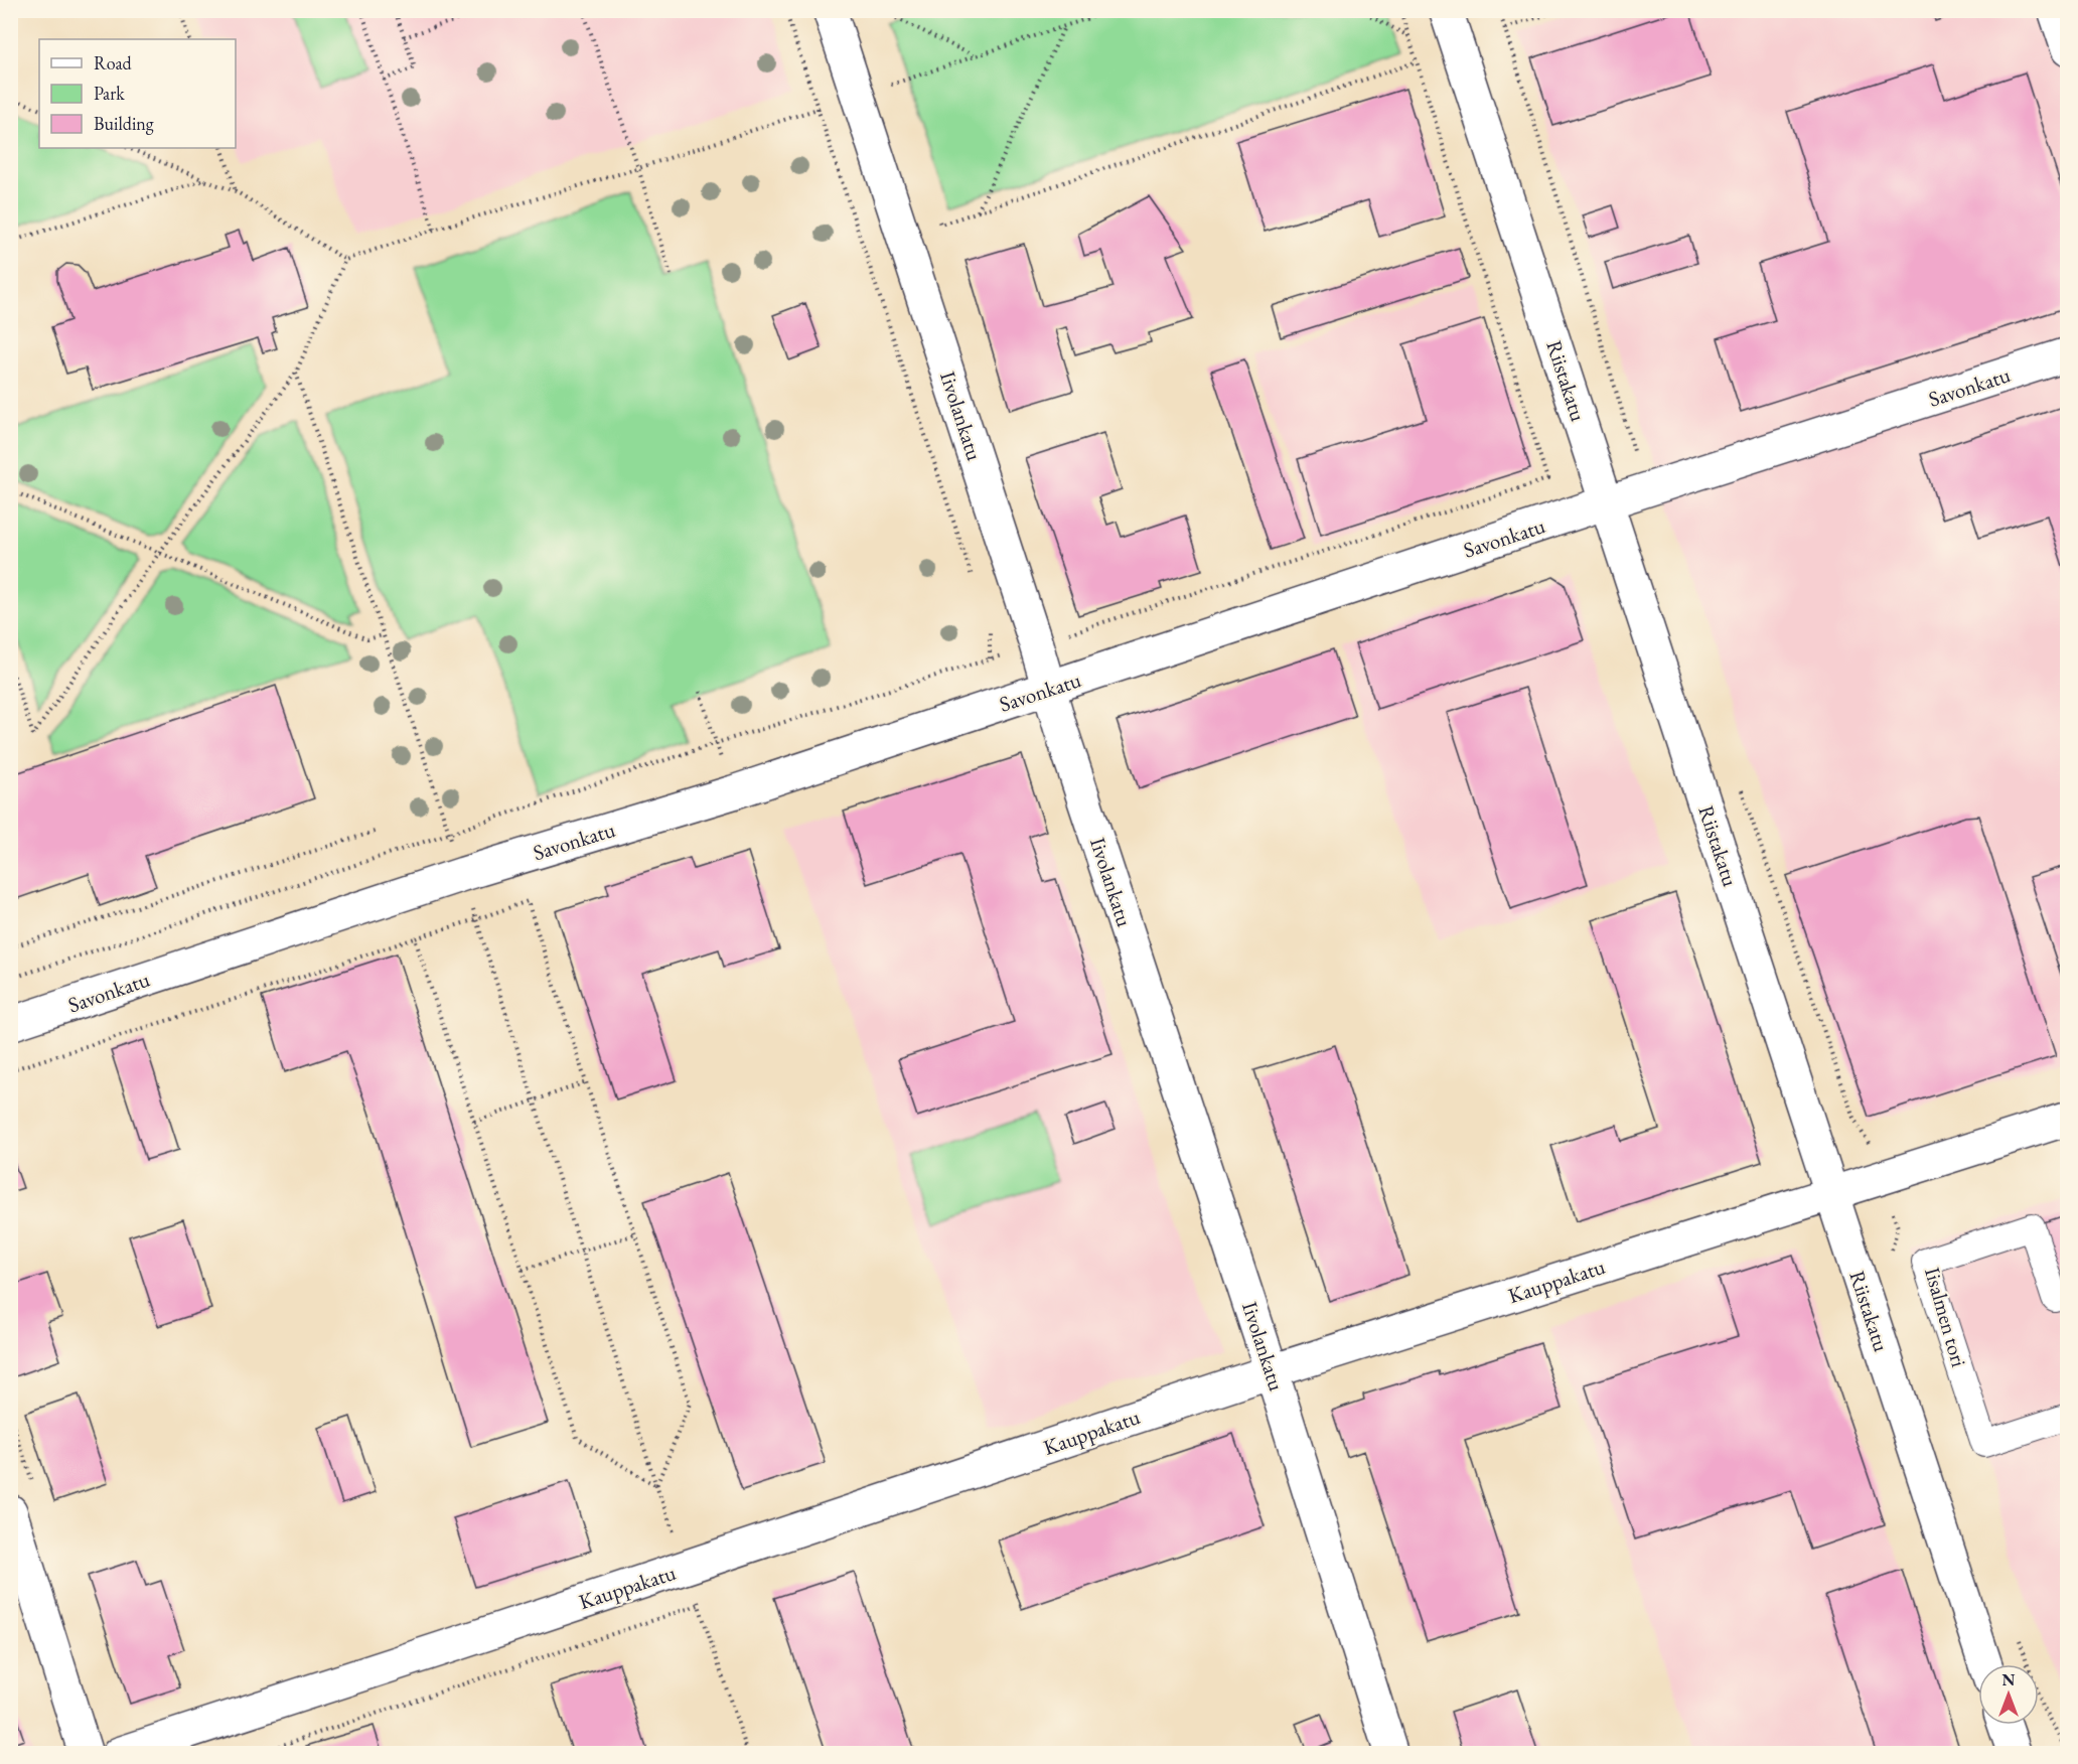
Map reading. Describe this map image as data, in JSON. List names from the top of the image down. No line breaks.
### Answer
{"streets":{"street":["Riistakatu","Savonkatu","Iivolankatu","Kauppakatu","Iisalmen tori"]},"crossings":[["Riistakatu","Savonkatu"],["Riistakatu","Kauppakatu"],["Savonkatu","Iivolankatu"],["Iivolankatu","Kauppakatu"]],"legend":["Road","Park","Building"],"north":"top"}
